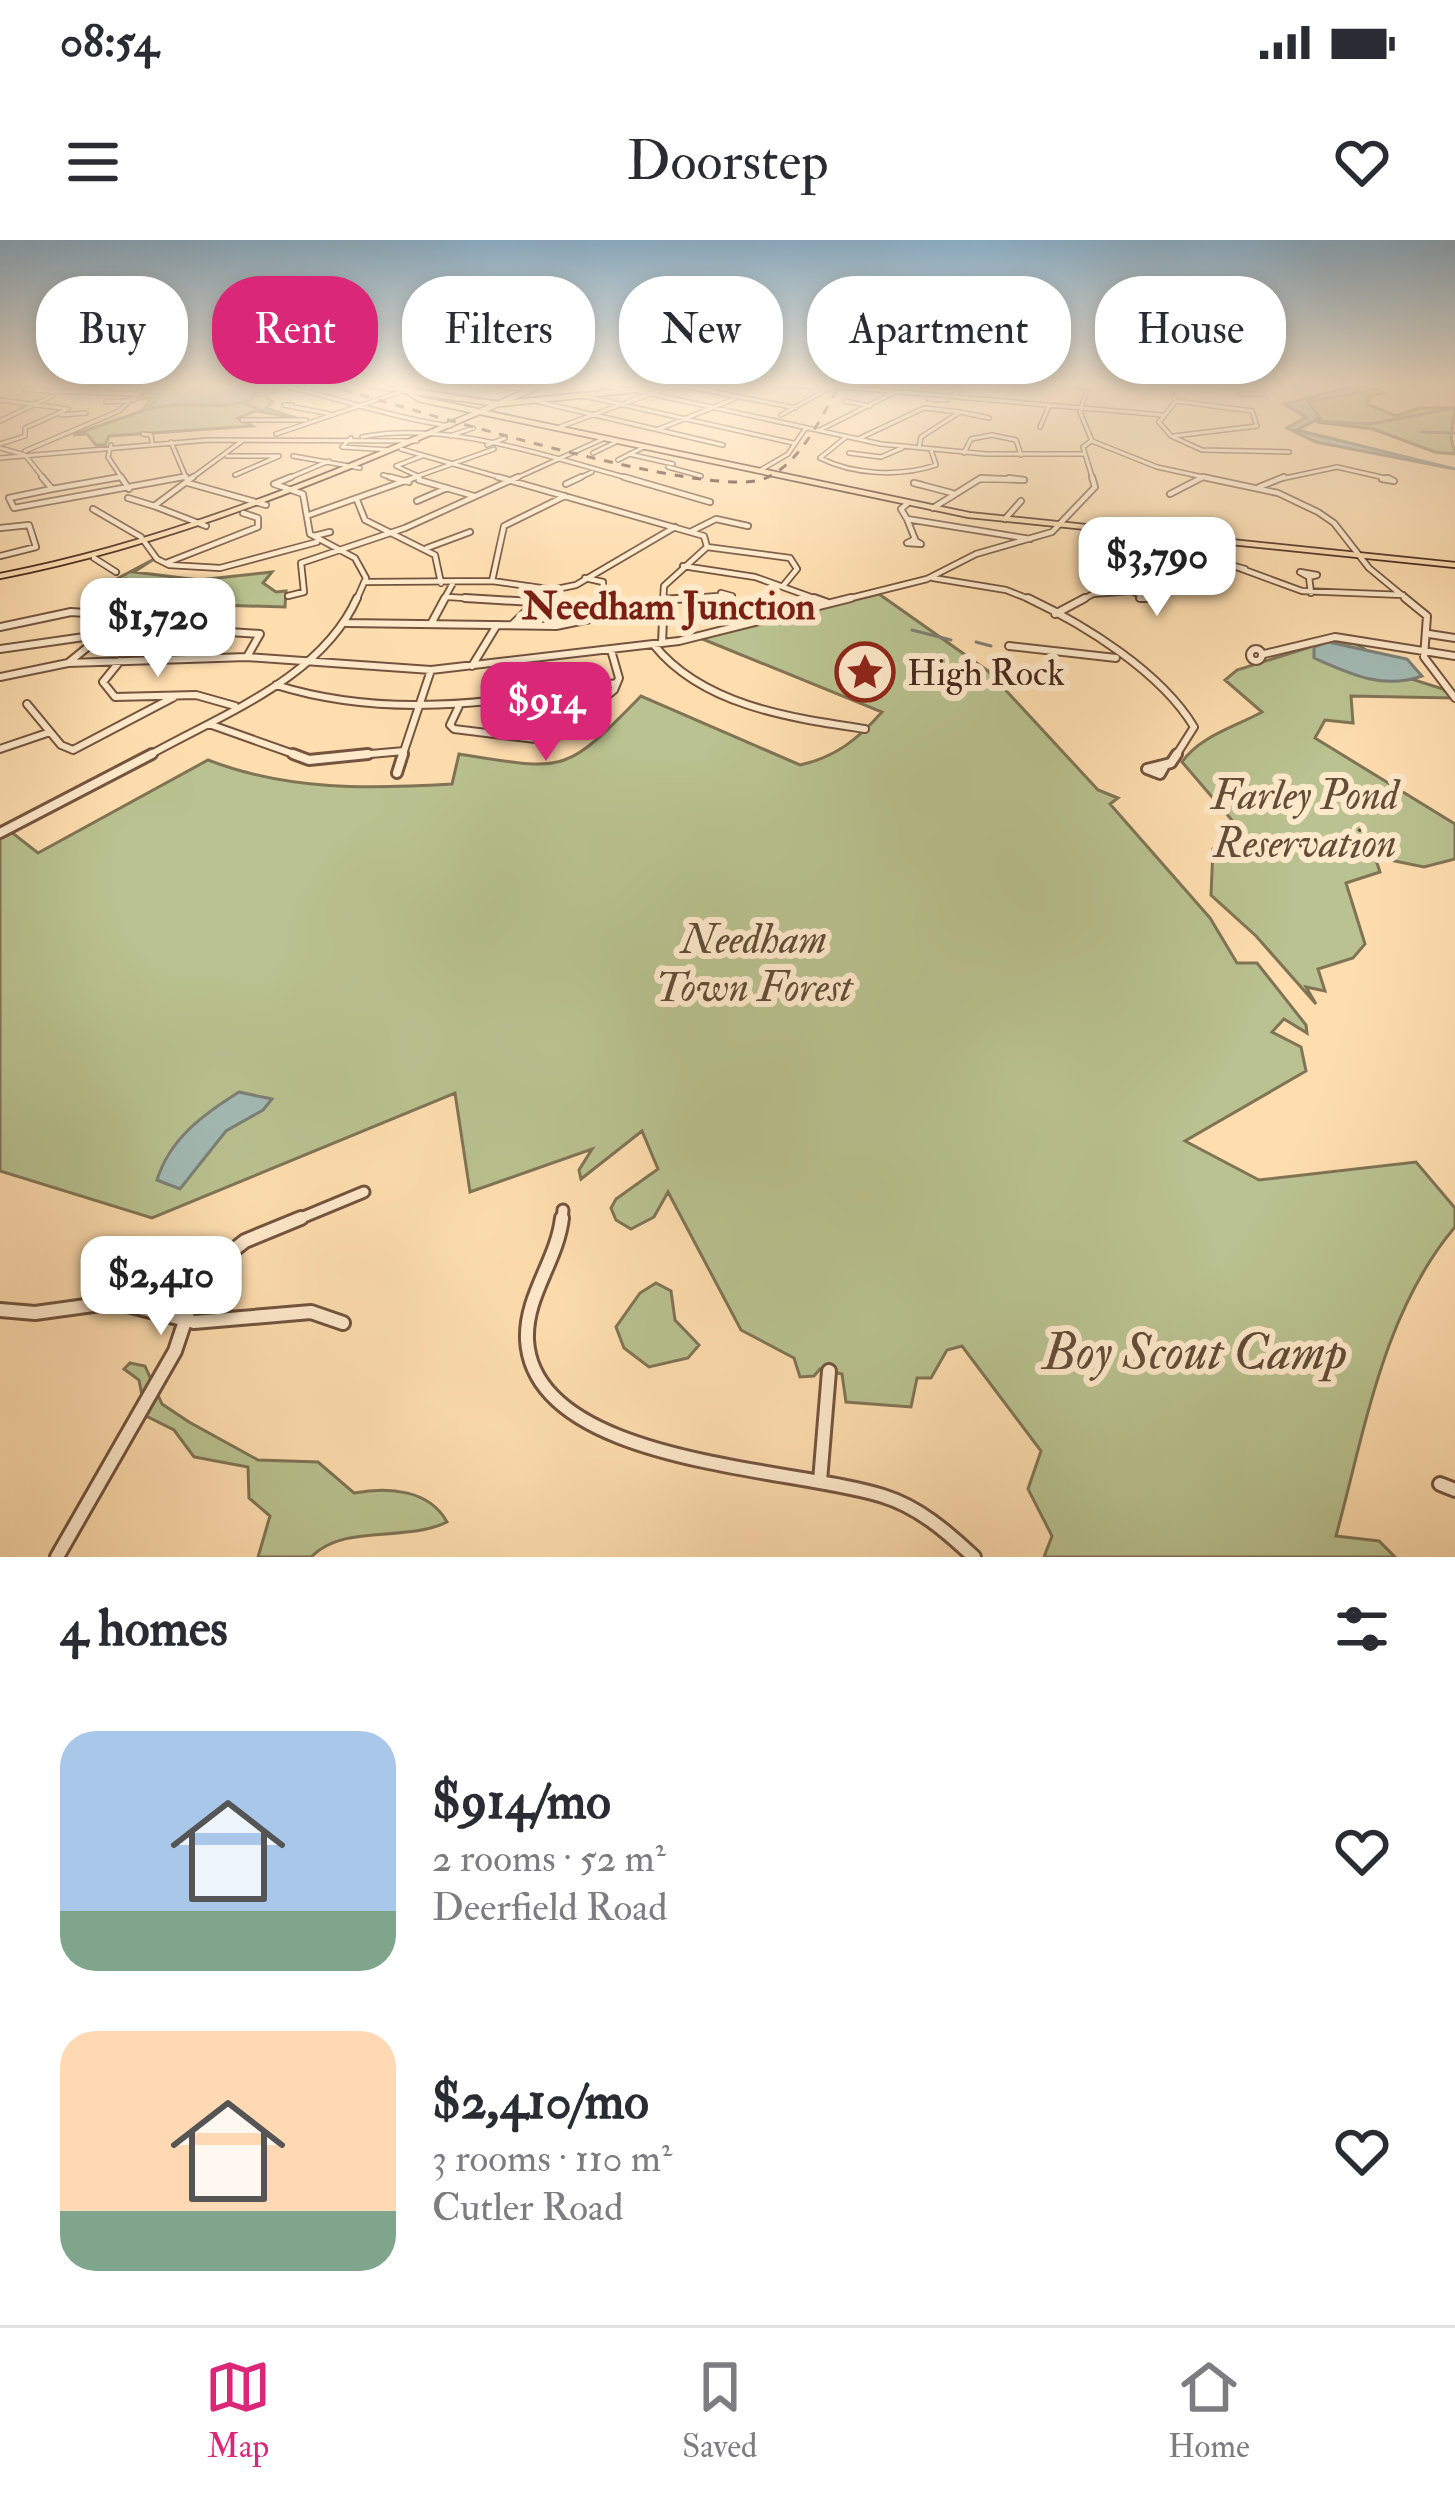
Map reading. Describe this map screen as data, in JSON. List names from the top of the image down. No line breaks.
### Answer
{"districts":["Needham Junction"],"parks":["Farley Pond Reservation","Needham Town Forest","Boy Scout Camp"],"places":{"place":["High Rock"]},"page":{"status":"08:54","header":"Doorstep","chip":["Buy","Rent","Filters","New","Apartment","House"],"price":["$3,790","$1,720","$914","$2,410"],"heading":"4 homes","list":[{"name":"$914/mo","note":"2 rooms · 52 m² · Deerfield Road"},{"name":"$2,410/mo","note":"3 rooms · 110 m² · Cutler Road"}],"tabs":["Map","Saved","Home"]}}
